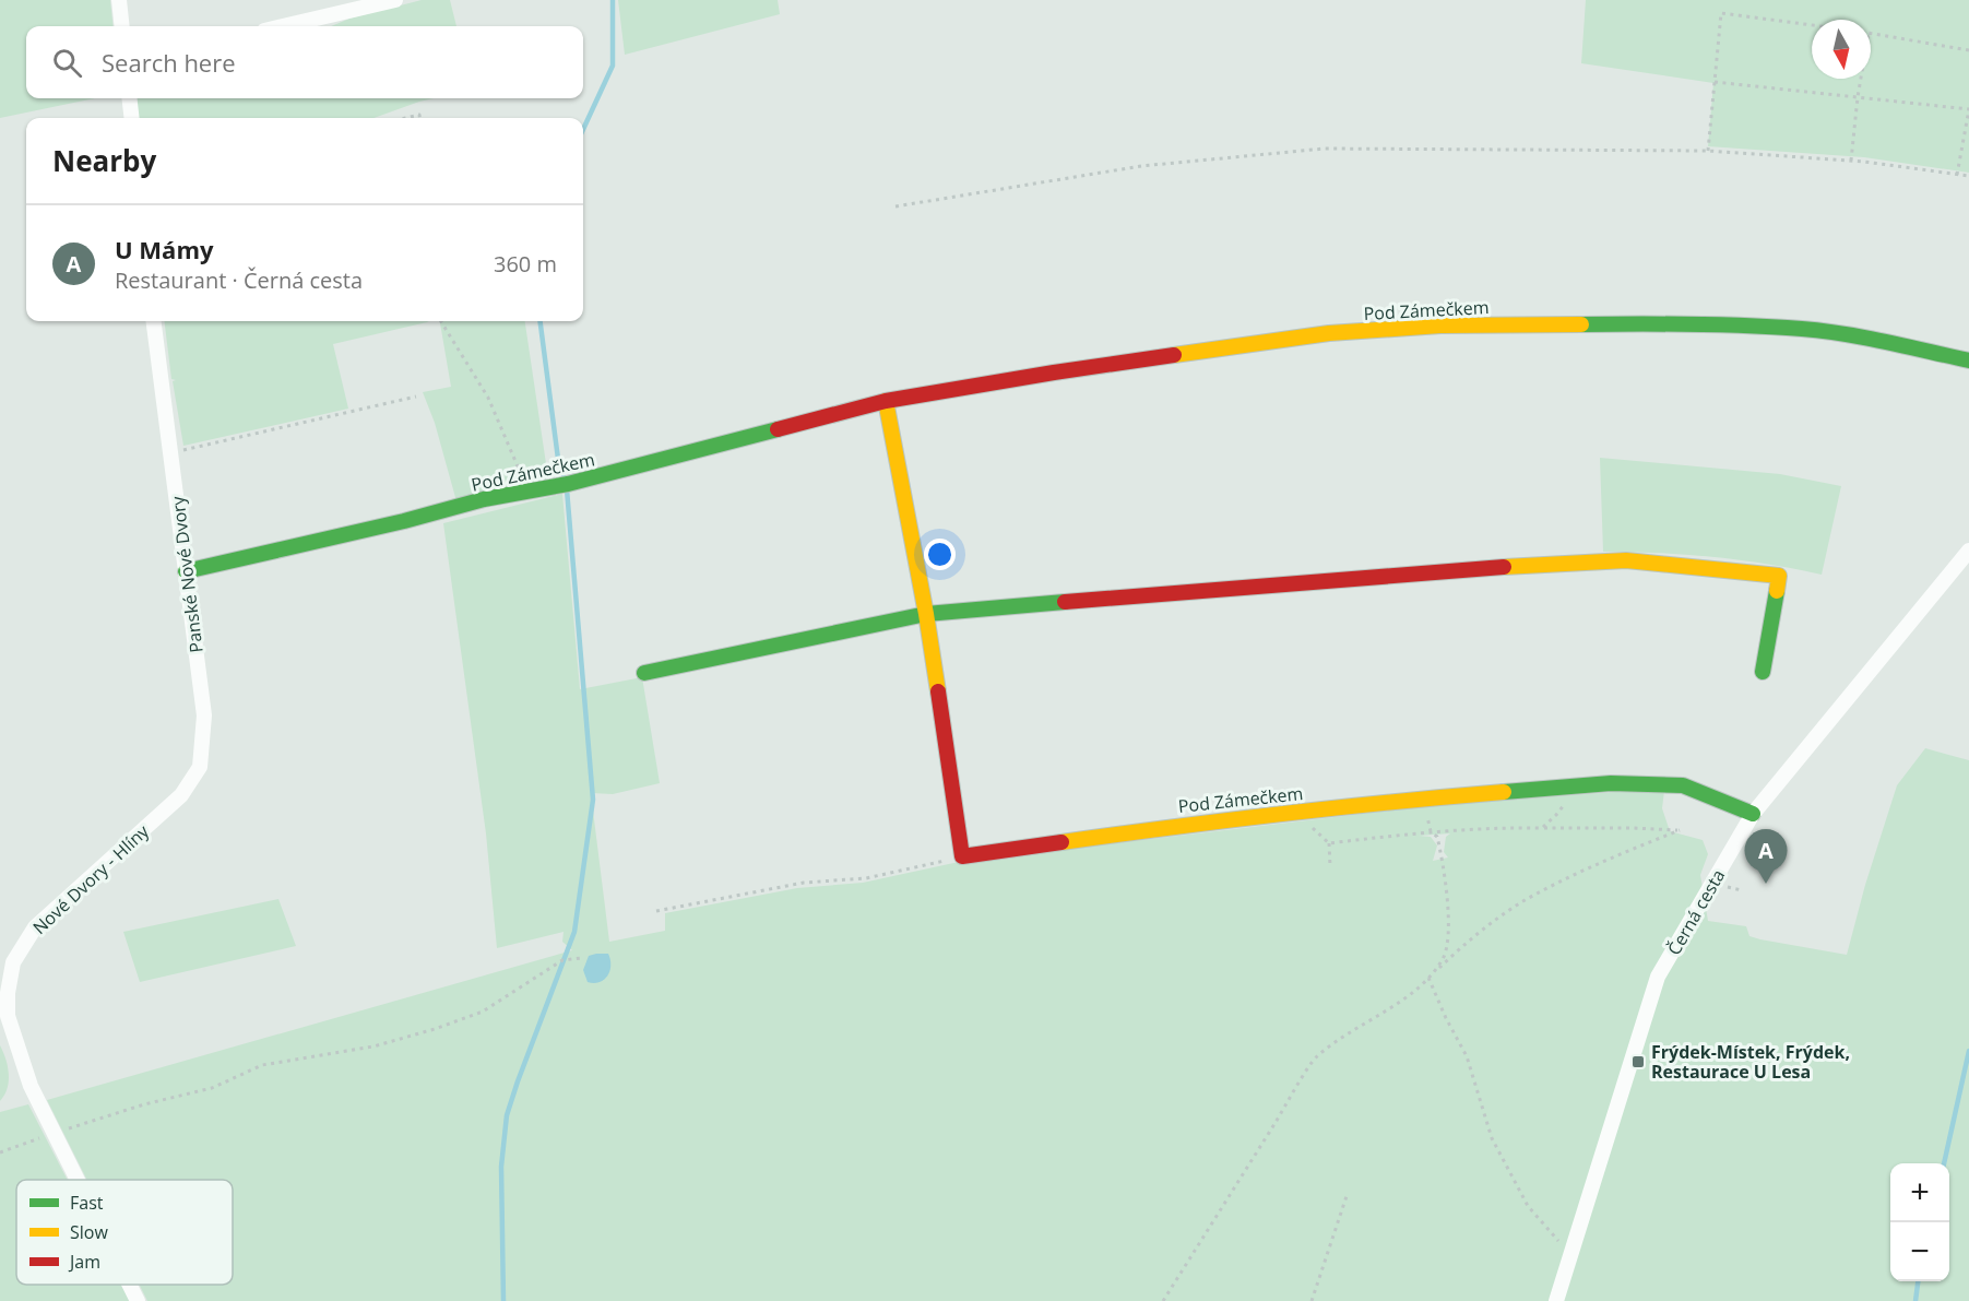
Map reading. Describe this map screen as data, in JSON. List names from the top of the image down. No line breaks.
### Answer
{"streets":{"street":["Pod Zámečkem","Panské Nové Dvory","Nové Dvory - Hlíny","Černá cesta"]},"crossings":[["Pod Zámečkem","Panské Nové Dvory"],["Pod Zámečkem","Černá cesta"],["Panské Nové Dvory","Nové Dvory - Hlíny"]],"places":{"transit":["Frýdek-Místek, Frýdek, Restaurace U Lesa"]},"legend":["Fast","Slow","Jam"],"north":"bottom","page":{"search":"Search here","heading":"Nearby","list":[{"mark":"A","name":"U Mámy","note":"Restaurant · Černá cesta","value":"360 m"}],"pins":"A","map_buttons":["+","−"]}}
